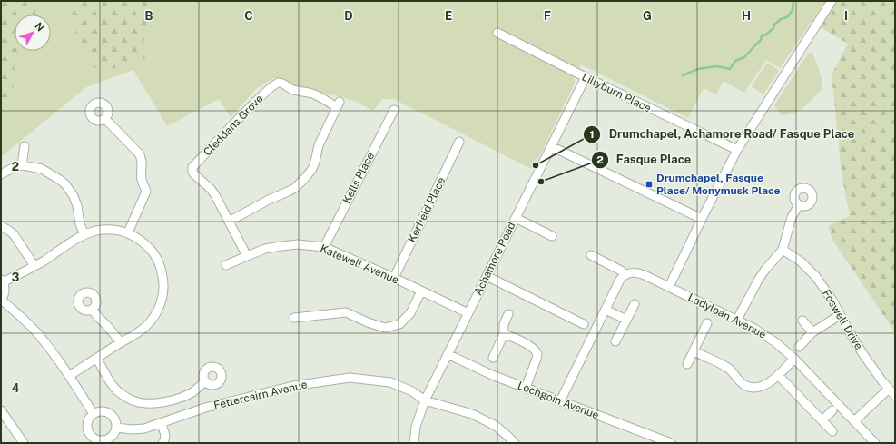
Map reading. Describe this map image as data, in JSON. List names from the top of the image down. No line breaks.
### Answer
{"streets":{"street":["Lillyburn Place","Cleddans Grove","Kells Place","Kerfield Place","Achamore Road","Katewell Avenue","Ladyloan Avenue","Foswell Drive","Fettercairn Avenue","Lochgoin Avenue"]},"crossings":[["Lillyburn Place","Achamore Road"],["Cleddans Grove","Katewell Avenue"],["Kells Place","Katewell Avenue"],["Kerfield Place","Katewell Avenue"],["Achamore Road","Katewell Avenue"],["Achamore Road","Fettercairn Avenue"],["Achamore Road","Lochgoin Avenue"]],"places":{"other":["Drumchapel, Achamore Road/ Fasque Place","Fasque Place"],"transit":["Drumchapel, Fasque Place/ Monymusk Place"]},"north":"top right","grid":{"columns":["B","C","D","E","F","G","H","I"],"rows":["2","3","4"]}}
